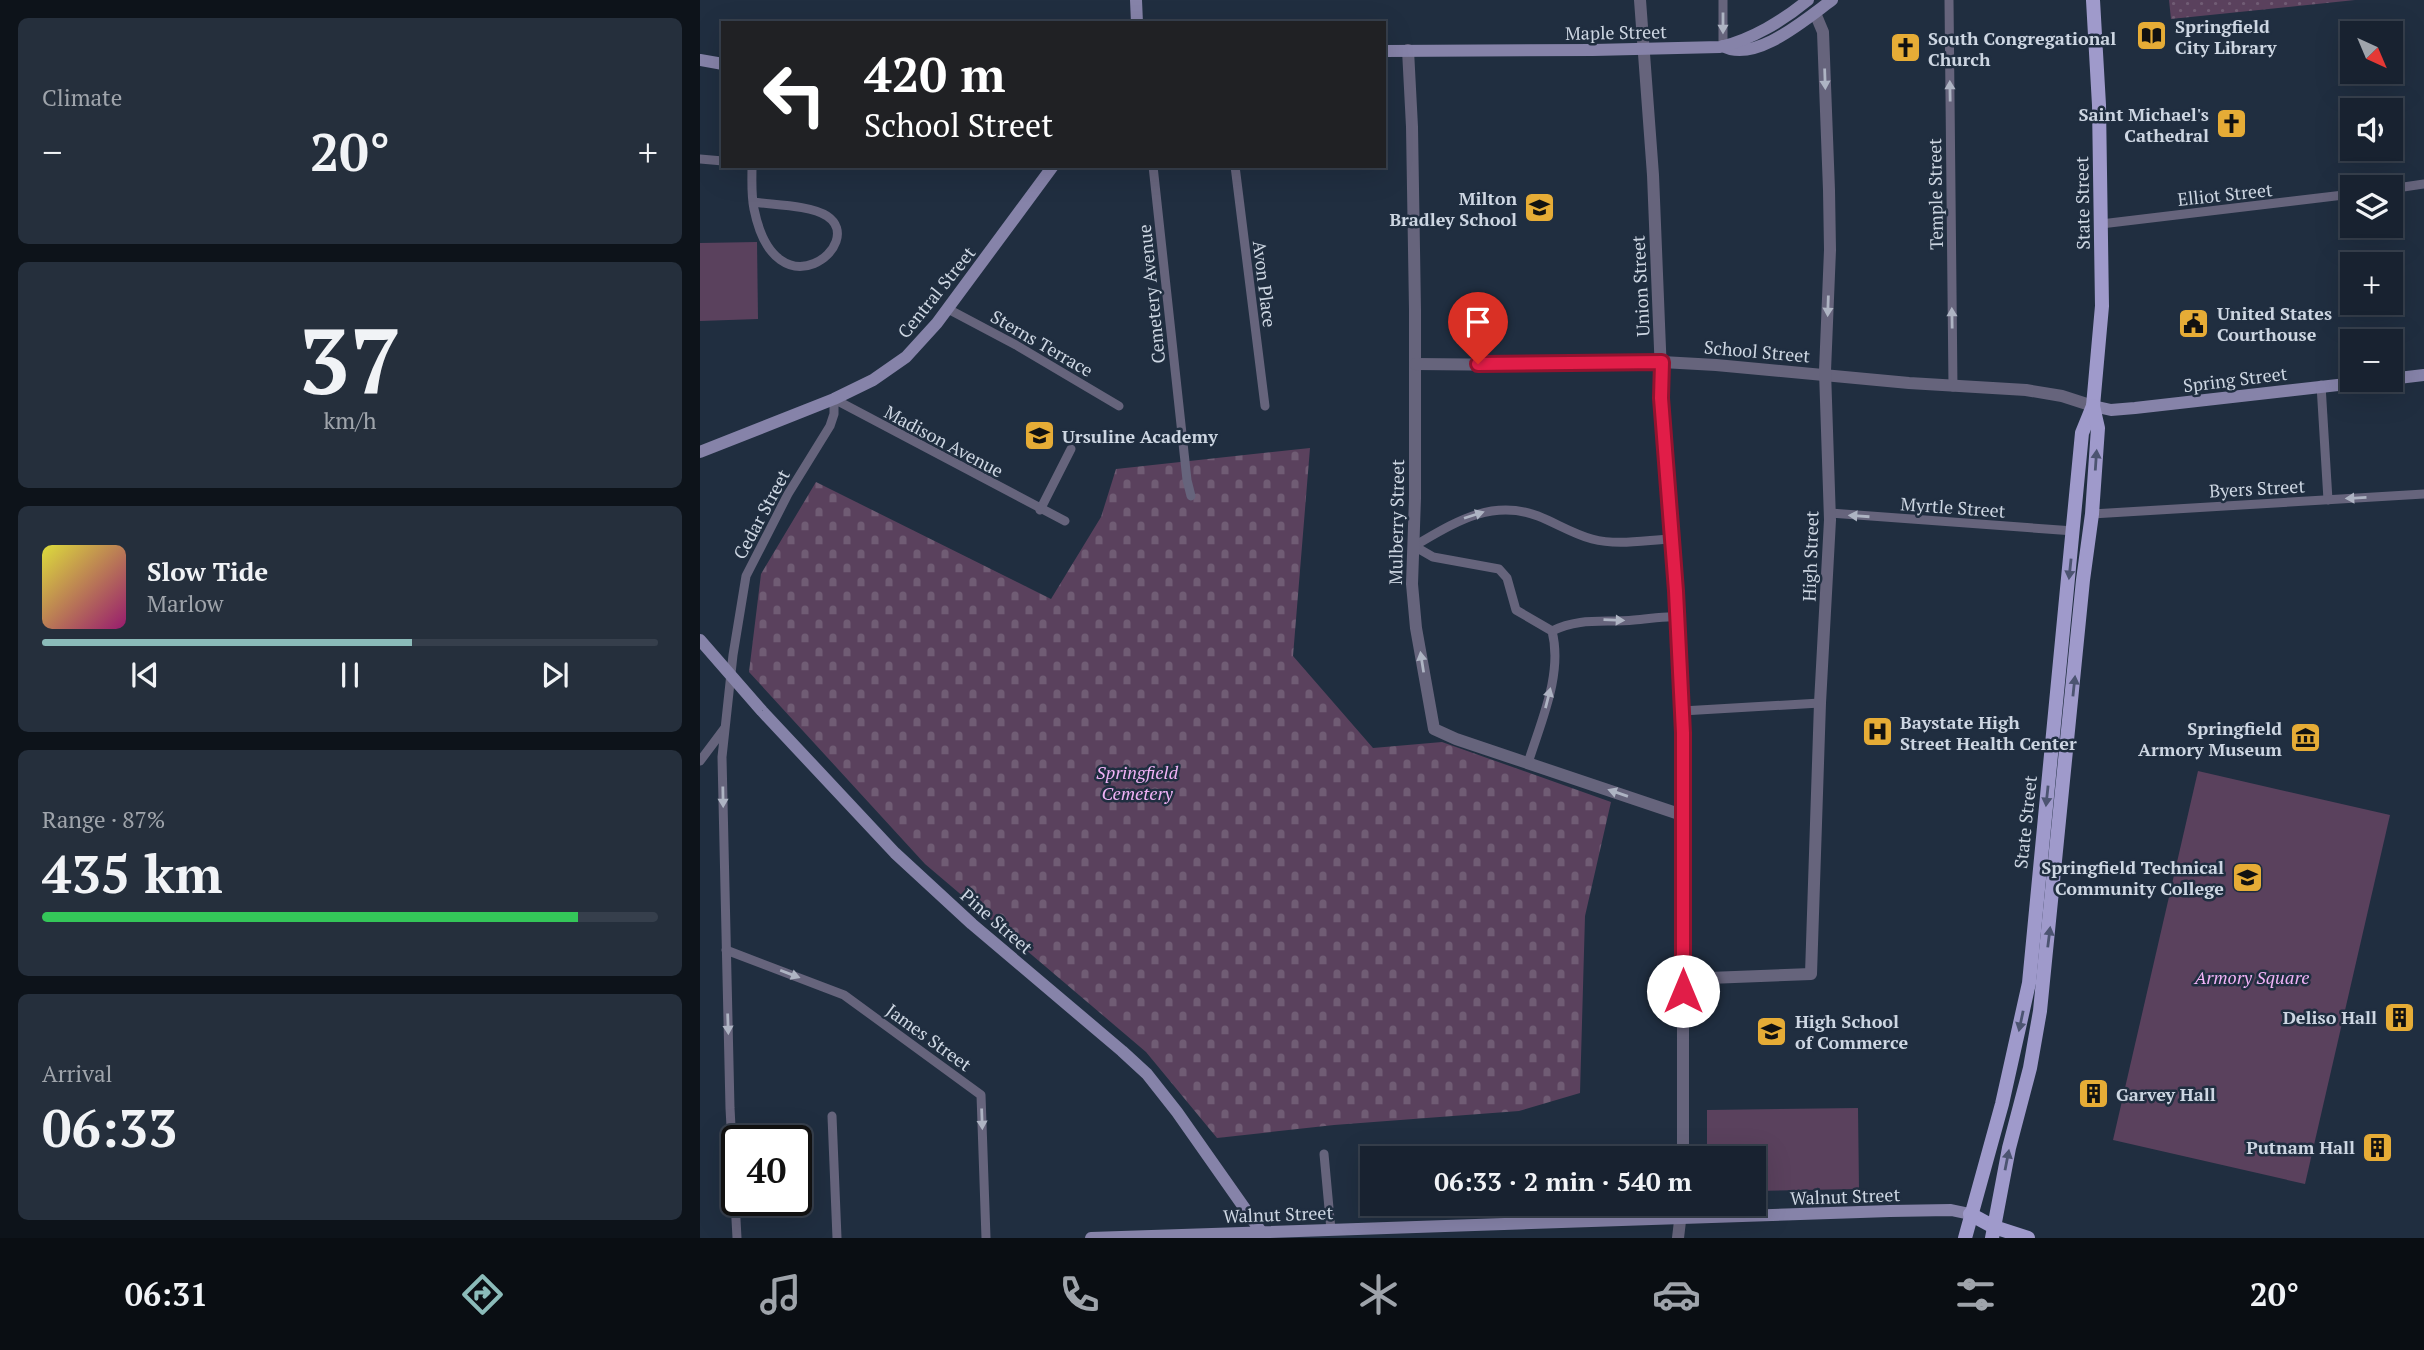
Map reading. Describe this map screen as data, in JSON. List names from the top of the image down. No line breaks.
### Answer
{"streets":{"main road":["Maple Street","State Street","Central Street","Spring Street","Pine Street","Walnut Street"],"street":["Temple Street","Elliot Street","Avon Place","Union Street","Cemetery Avenue","Sterns Terrace","School Street","Madison Avenue","Byers Street","Myrtle Street","Cedar Street","Mulberry Street","High Street","James Street"]},"crossings":[["Maple Street","Union Street"],["Maple Street","Mulberry Street"],["Maple Street","High Street"],["Temple Street","School Street"],["Elliot Street","State Street"],["State Street","School Street"],["State Street","Spring Street"],["State Street","Byers Street"],["State Street","Myrtle Street"],["State Street","Walnut Street"],["Union Street","School Street"],["Union Street","Mulberry Street"],["Union Street","High Street"],["Central Street","Sterns Terrace"],["Central Street","Madison Avenue"],["Central Street","Cedar Street"],["School Street","Spring Street"],["School Street","Mulberry Street"],["School Street","High Street"],["Madison Avenue","Cedar Street"],["Myrtle Street","High Street"],["Cedar Street","Pine Street"],["Cedar Street","James Street"],["Pine Street","Walnut Street"]],"one_way":["Temple Street","Myrtle Street","Cedar Street","Mulberry Street","James Street"],"parks":["Springfield Cemetery","Armory Square"],"places":{"library":["Springfield City Library"],"church":["South Congregational Church","Saint Michael's Cathedral"],"school or university":["Milton Bradley School","Ursuline Academy","Springfield Technical Community College","High School of Commerce"],"public building":["United States Courthouse"],"hospital":["Baystate High Street Health Center"],"museum":["Springfield Armory Museum"],"building":["Deliso Hall","Garvey Hall","Putnam Hall"]},"north":"bottom right","page":{"tile":["Climate",["37","km/h"],["Range · 87%","435 km"],["Arrival","06:33"]],"map_buttons":["+","−"],"turn":["420 m","School Street"],"heat":["−","20°","+"],"song":["Slow Tide","Marlow"],"limit":"40","trip":"06:33 · 2 min · 540 m","tabs":["06:31","20°"]}}
